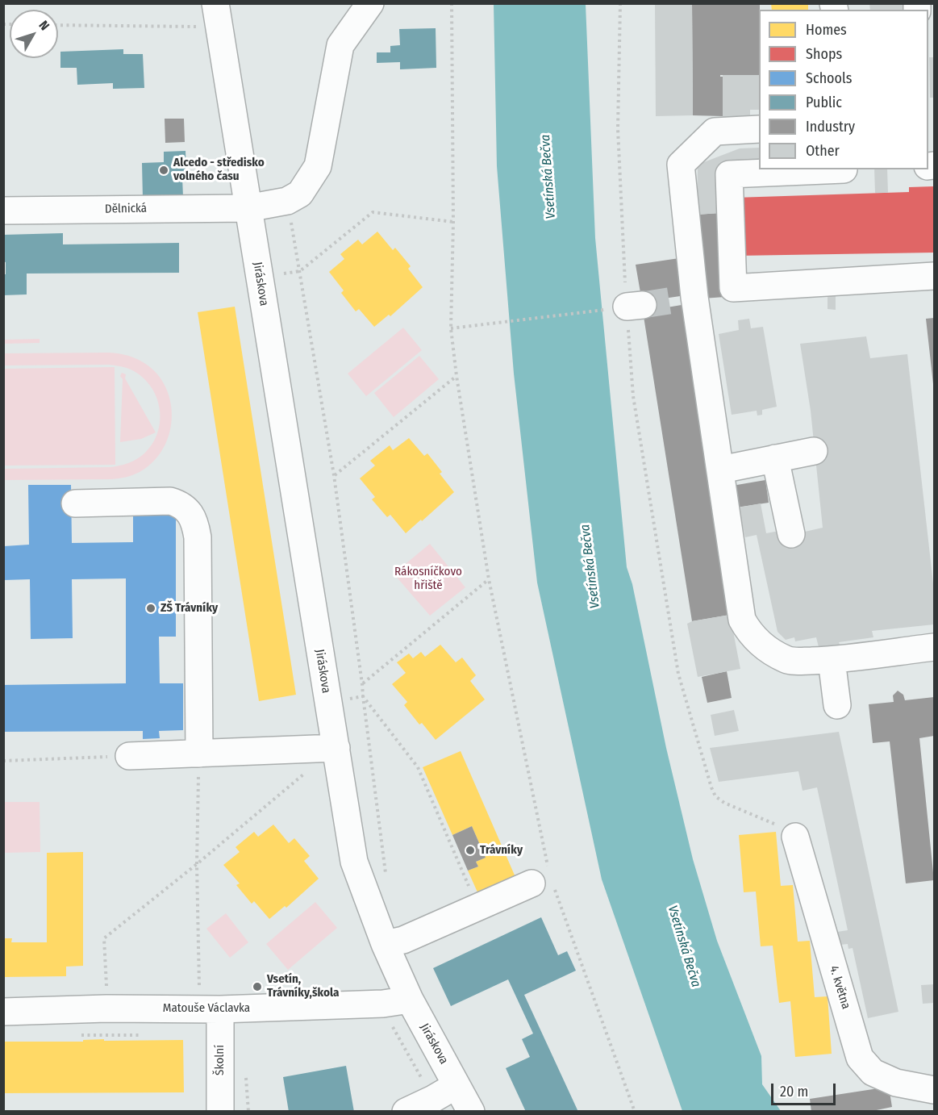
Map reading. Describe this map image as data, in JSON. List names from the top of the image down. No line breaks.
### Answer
{"streets":{"street":["Dělnická","Jiráskova","4. května","Matouše Václavka","Školní"]},"crossings":[["Dělnická","Jiráskova"],["Jiráskova","Matouše Václavka"],["Matouše Václavka","Školní"]],"water":["Vsetínská Bečva"],"parks":["Rákosníčkovo hřiště"],"places":["Alcedo - středisko volného času","ZŠ Trávníky","Trávníky","Vsetín, Trávníky,škola"],"legend":["Homes","Shops","Schools","Public","Industry","Other"],"scale_bar":"20 m","north":"top right"}
